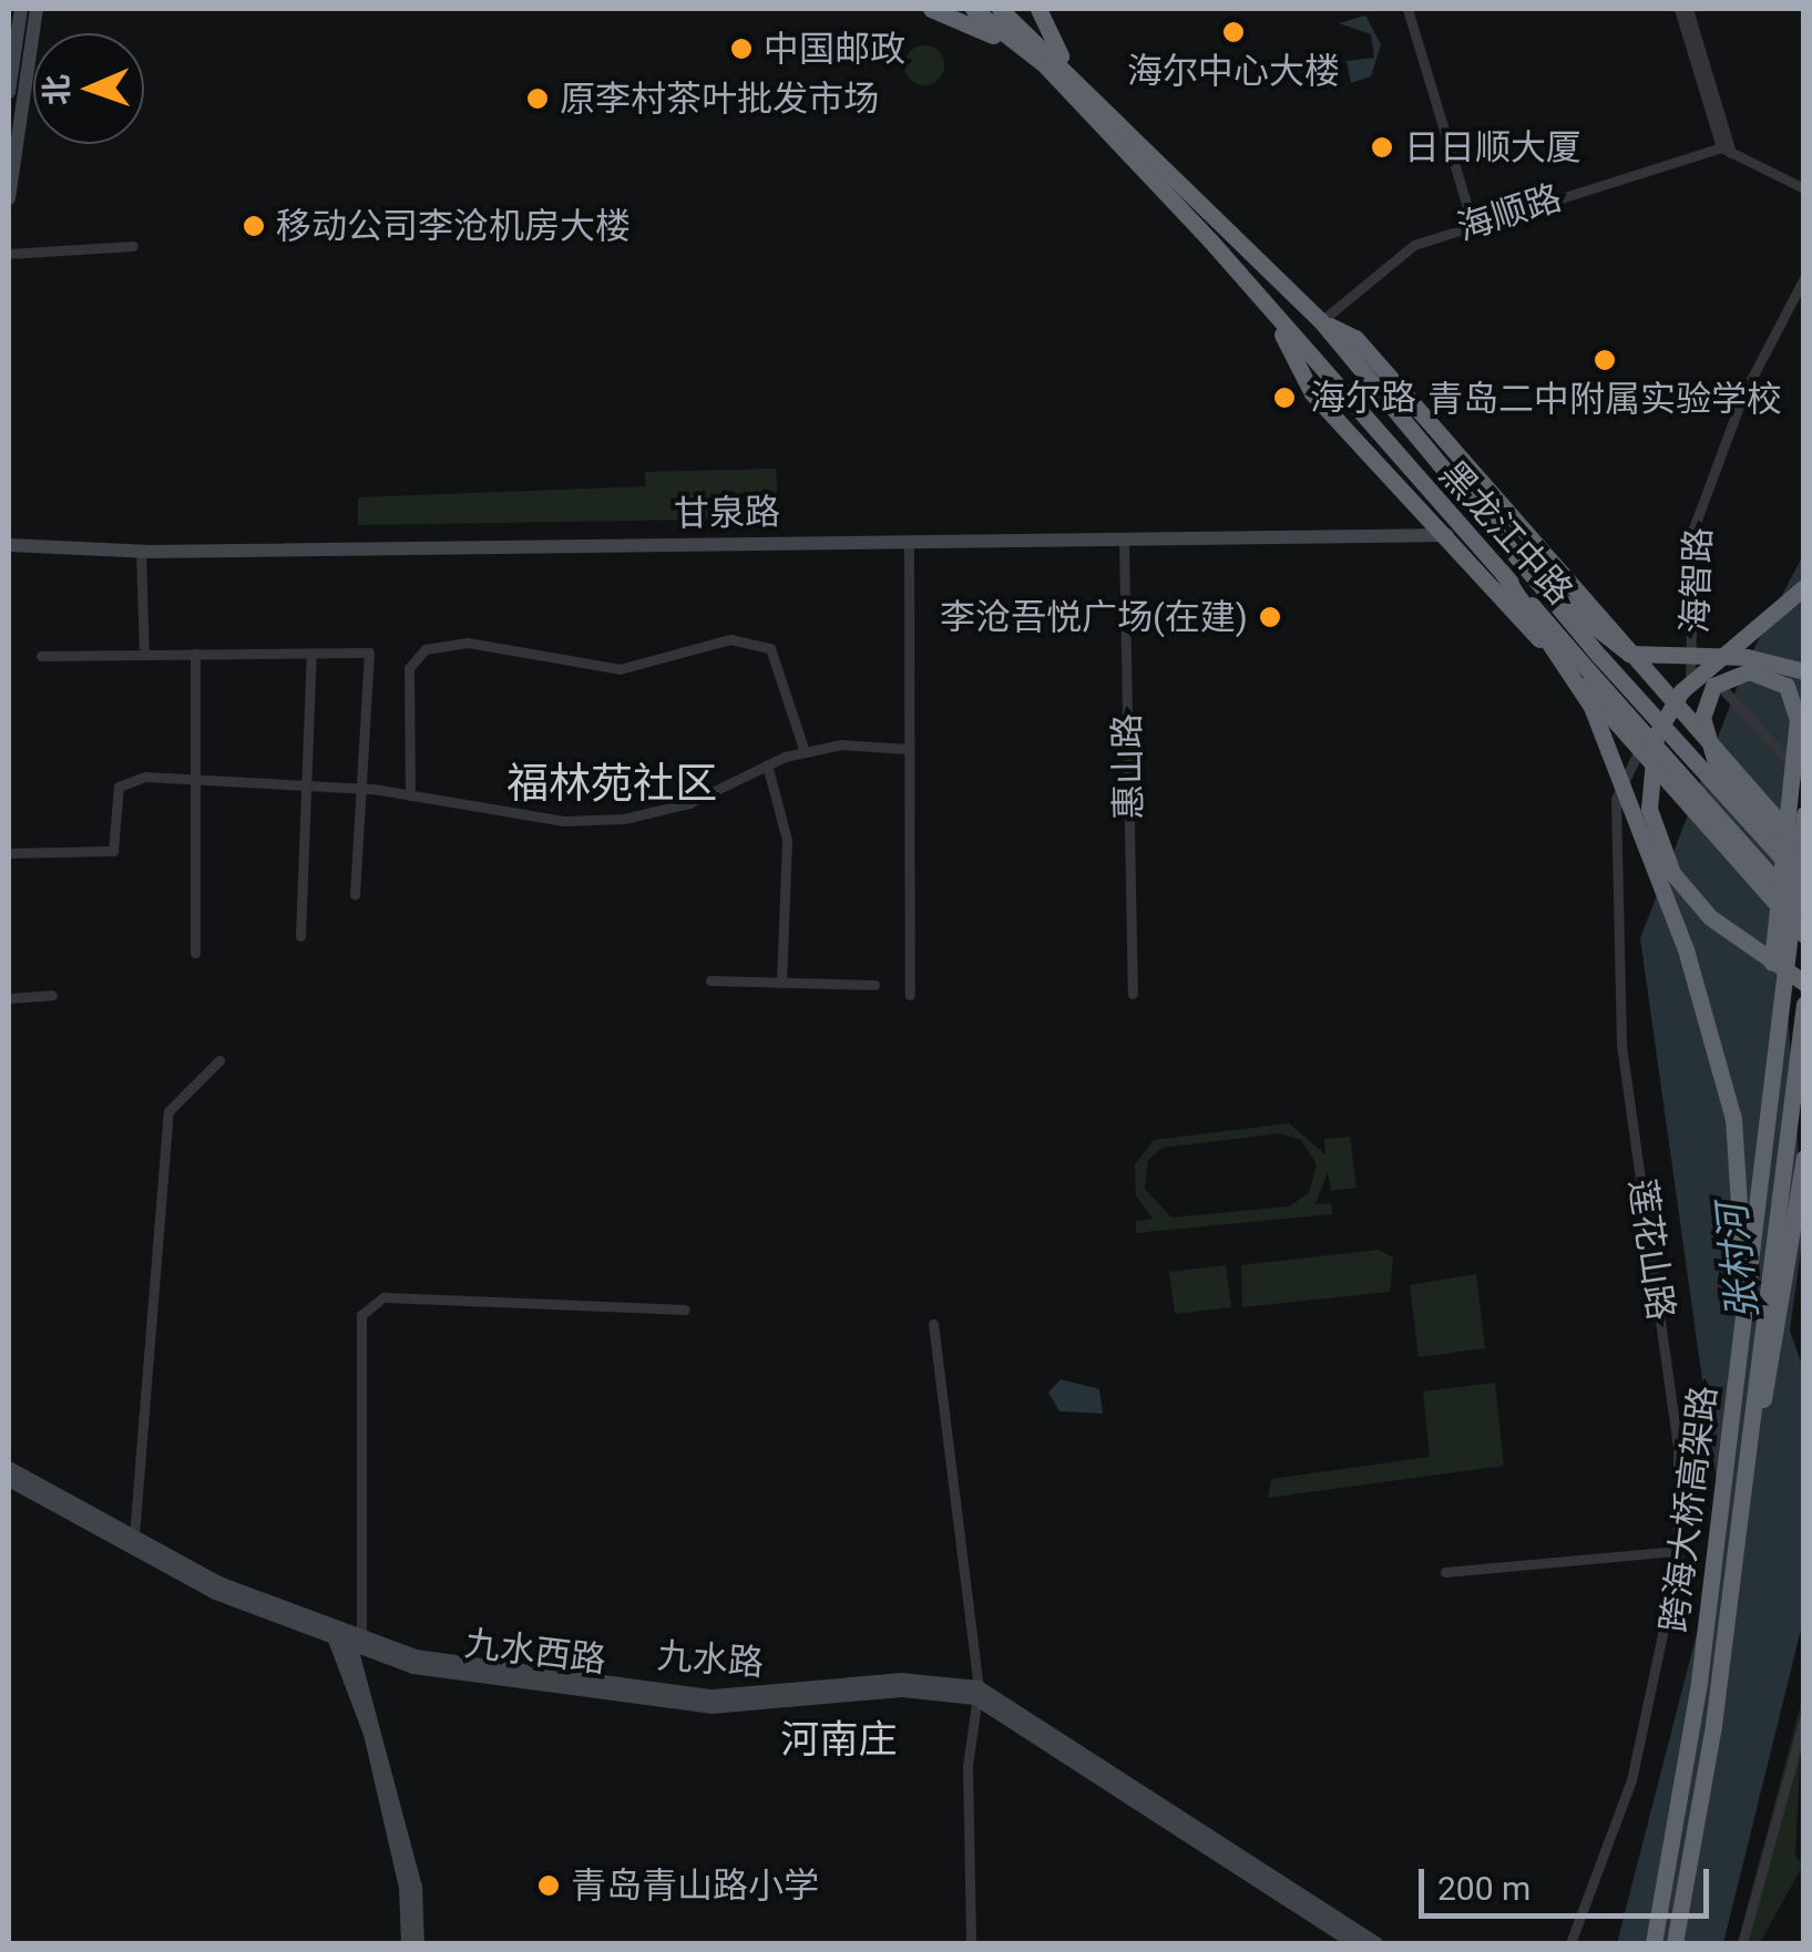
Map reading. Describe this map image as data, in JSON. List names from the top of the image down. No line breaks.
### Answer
{"streets":{"highway":["黑龙江中路","跨海大桥高架路"],"main road":["甘泉路","九水西路"],"street":["海顺路","海智路","惠山路","莲花山路"]},"crossings":[["海顺路","黑龙江中路"],["甘泉路","惠山路"],["黑龙江中路","海智路"],["黑龙江中路","莲花山路"],["海智路","莲花山路"]],"districts":["福林苑社区","河南庄"],"water":["张村河"],"places":["海尔中心大楼","中国邮政","原李村茶叶批发市场","日日顺大厦","移动公司李沧机房大楼","青岛二中附属实验学校","海尔路","李沧吾悦广场(在建)","青岛青山路小学"],"scale_bar":"200 m","north":"left"}
